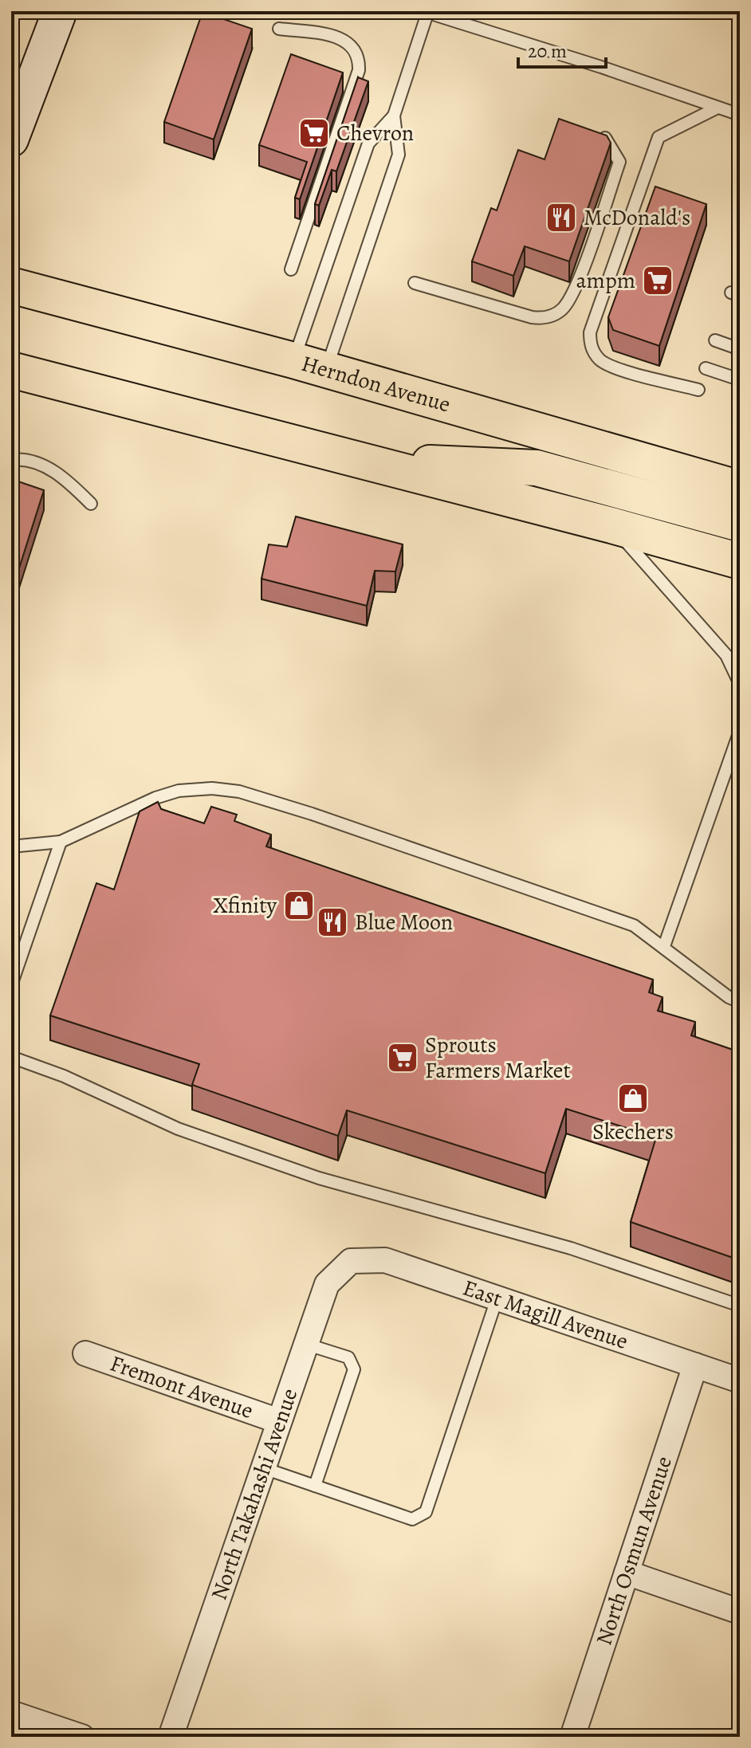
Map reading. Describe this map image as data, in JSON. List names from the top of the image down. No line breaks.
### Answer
{"streets":{"main road":["Herndon Avenue"],"street":["East Magill Avenue","Fremont Avenue","North Takahashi Avenue","North Osmun Avenue"]},"crossings":[["East Magill Avenue","North Takahashi Avenue"],["East Magill Avenue","North Osmun Avenue"],["Fremont Avenue","North Takahashi Avenue"]],"places":{"supermarket":["Chevron","ampm","Sprouts Farmers Market"],"restaurant":["McDonald's","Blue Moon"],"shop":["Xfinity","Skechers"]},"scale_bar":"20 m"}
